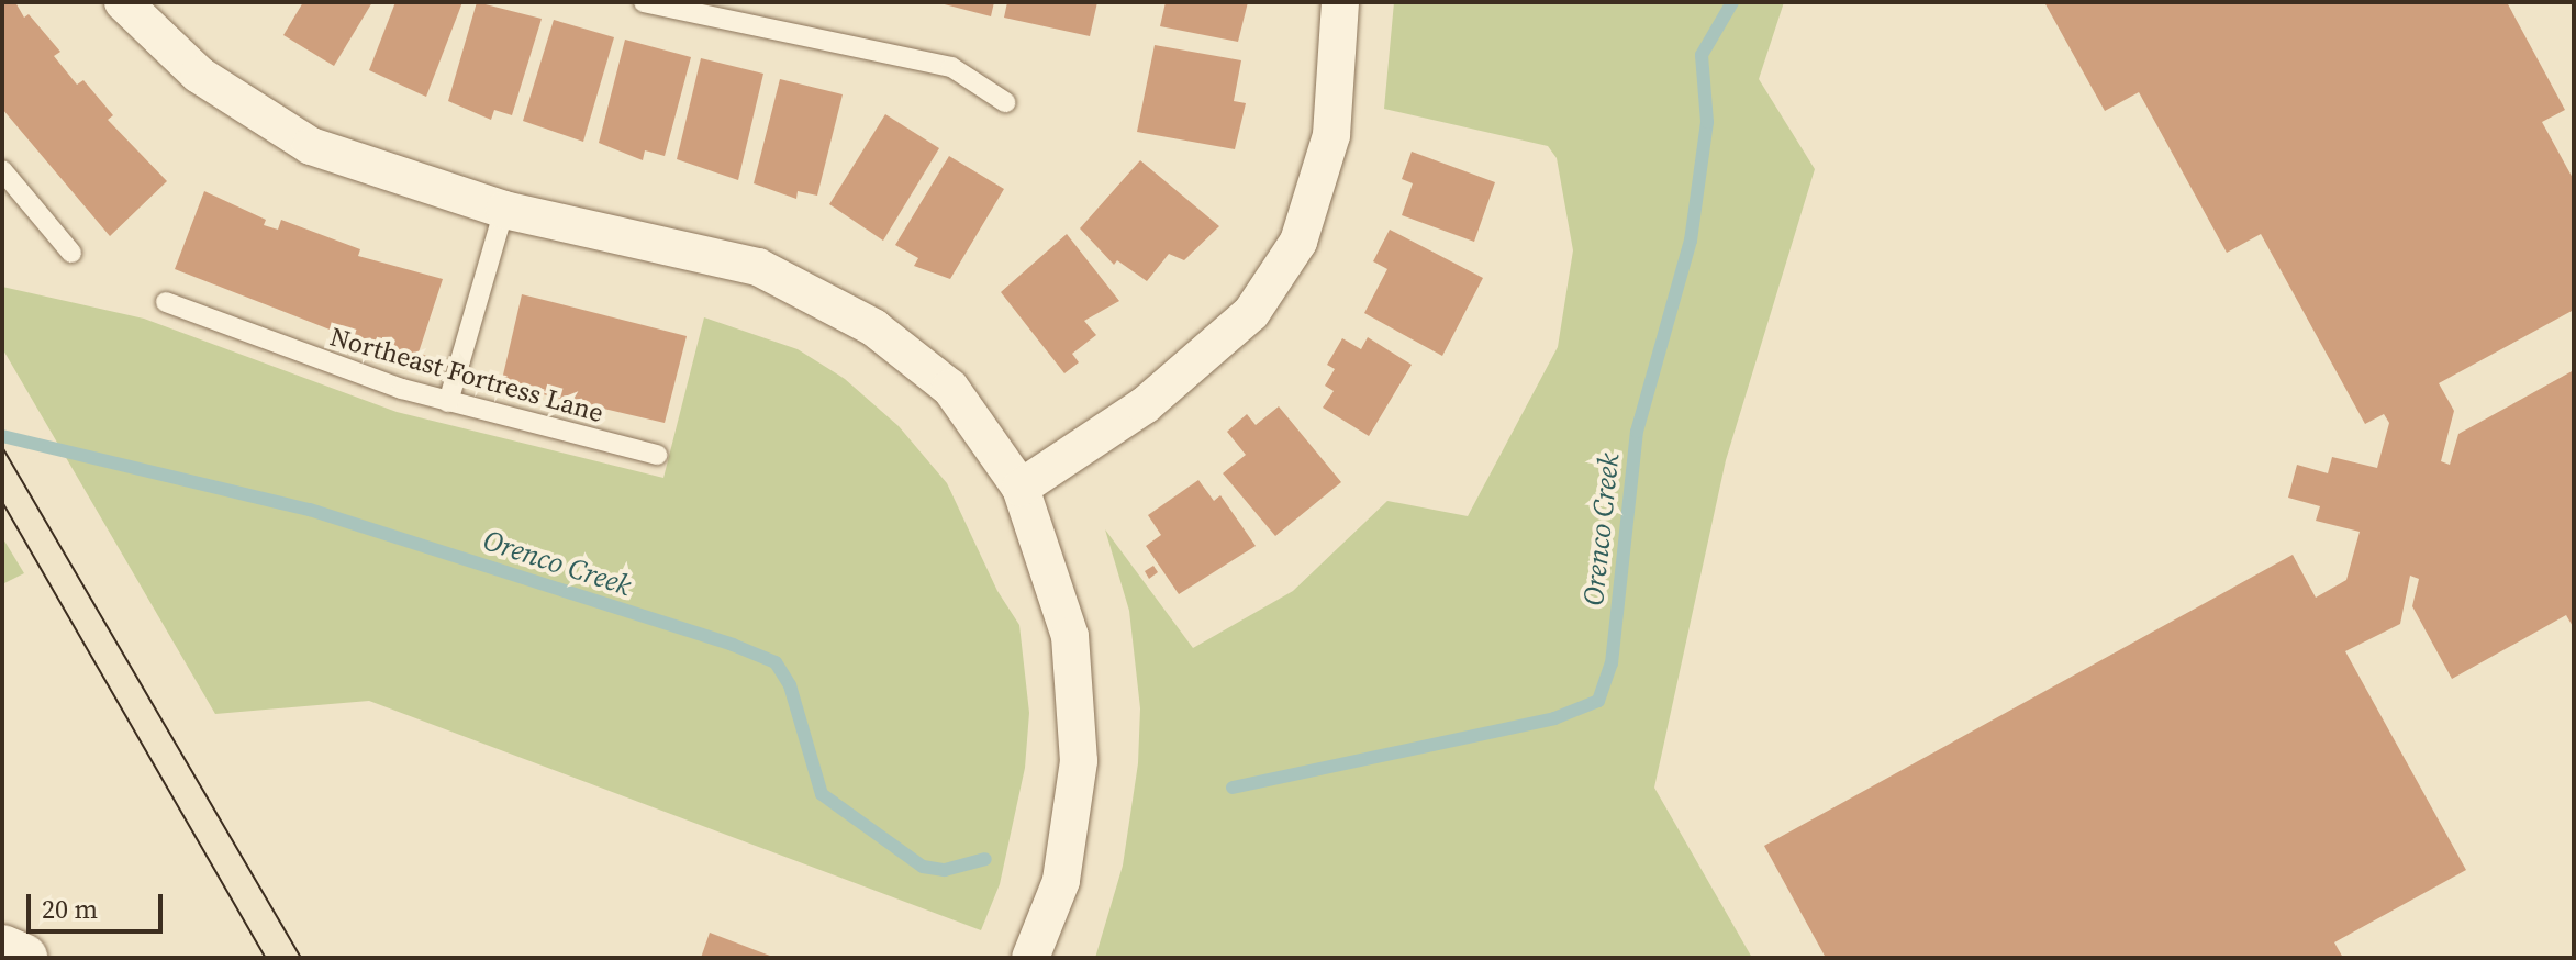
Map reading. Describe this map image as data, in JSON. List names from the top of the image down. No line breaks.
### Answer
{"streets":{"lane":["Northeast Fortress Lane"]},"water":["Orenco Creek"],"scale_bar":"20 m"}
